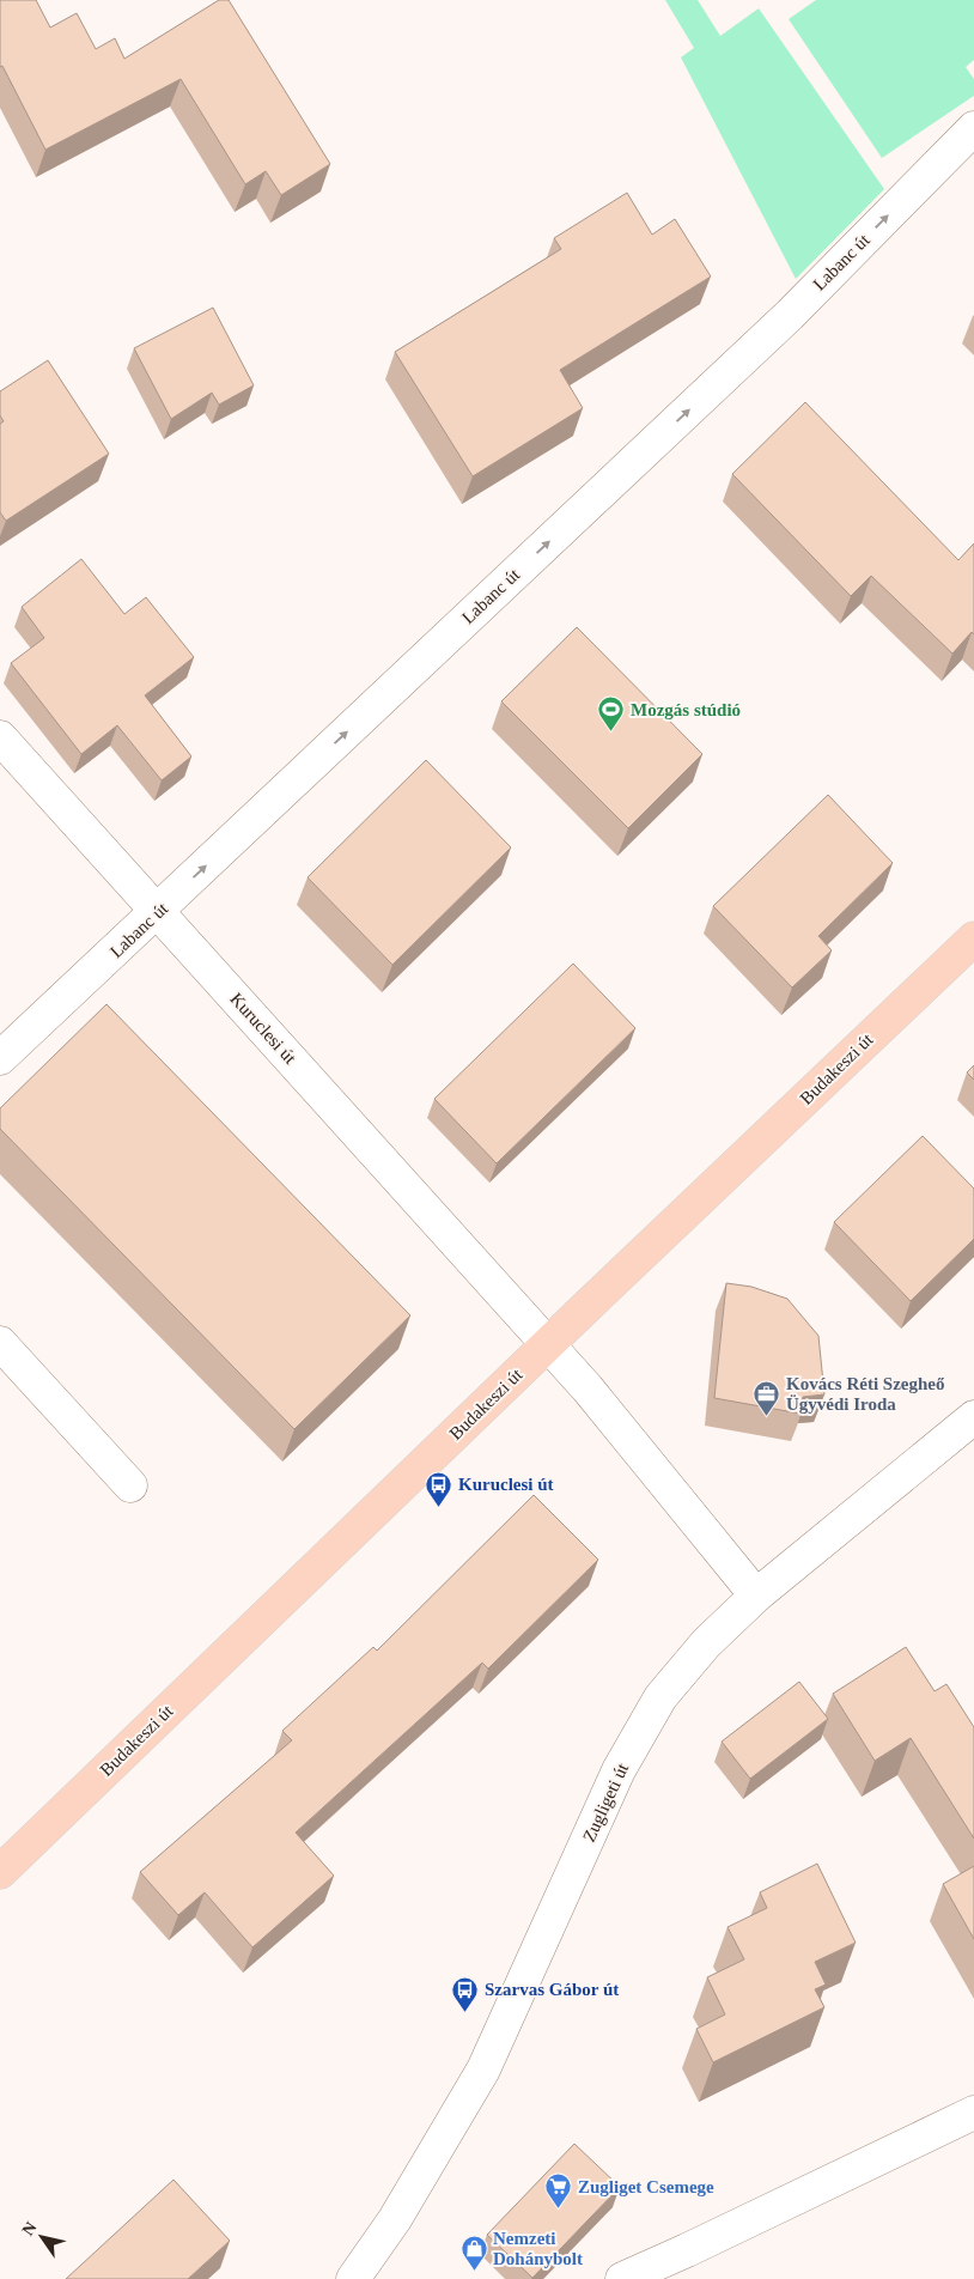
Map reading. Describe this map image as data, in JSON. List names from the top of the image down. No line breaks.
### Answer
{"streets":{"main road":["Budakeszi út"],"street":["Labanc út","Kuruclesi út","Zugligeti út"]},"crossings":[["Labanc út","Kuruclesi út"],["Kuruclesi út","Budakeszi út"],["Kuruclesi út","Zugligeti út"]],"one_way":["Labanc út"],"places":{"sports":["Mozgás stúdió"],"office":["Kovács Réti Szegheő Ügyvédi Iroda"],"bus stop":["Kuruclesi út","Szarvas Gábor út"],"supermarket":["Zugliget Csemege"],"shop":["Nemzeti Dohánybolt"]},"north":"top left"}
